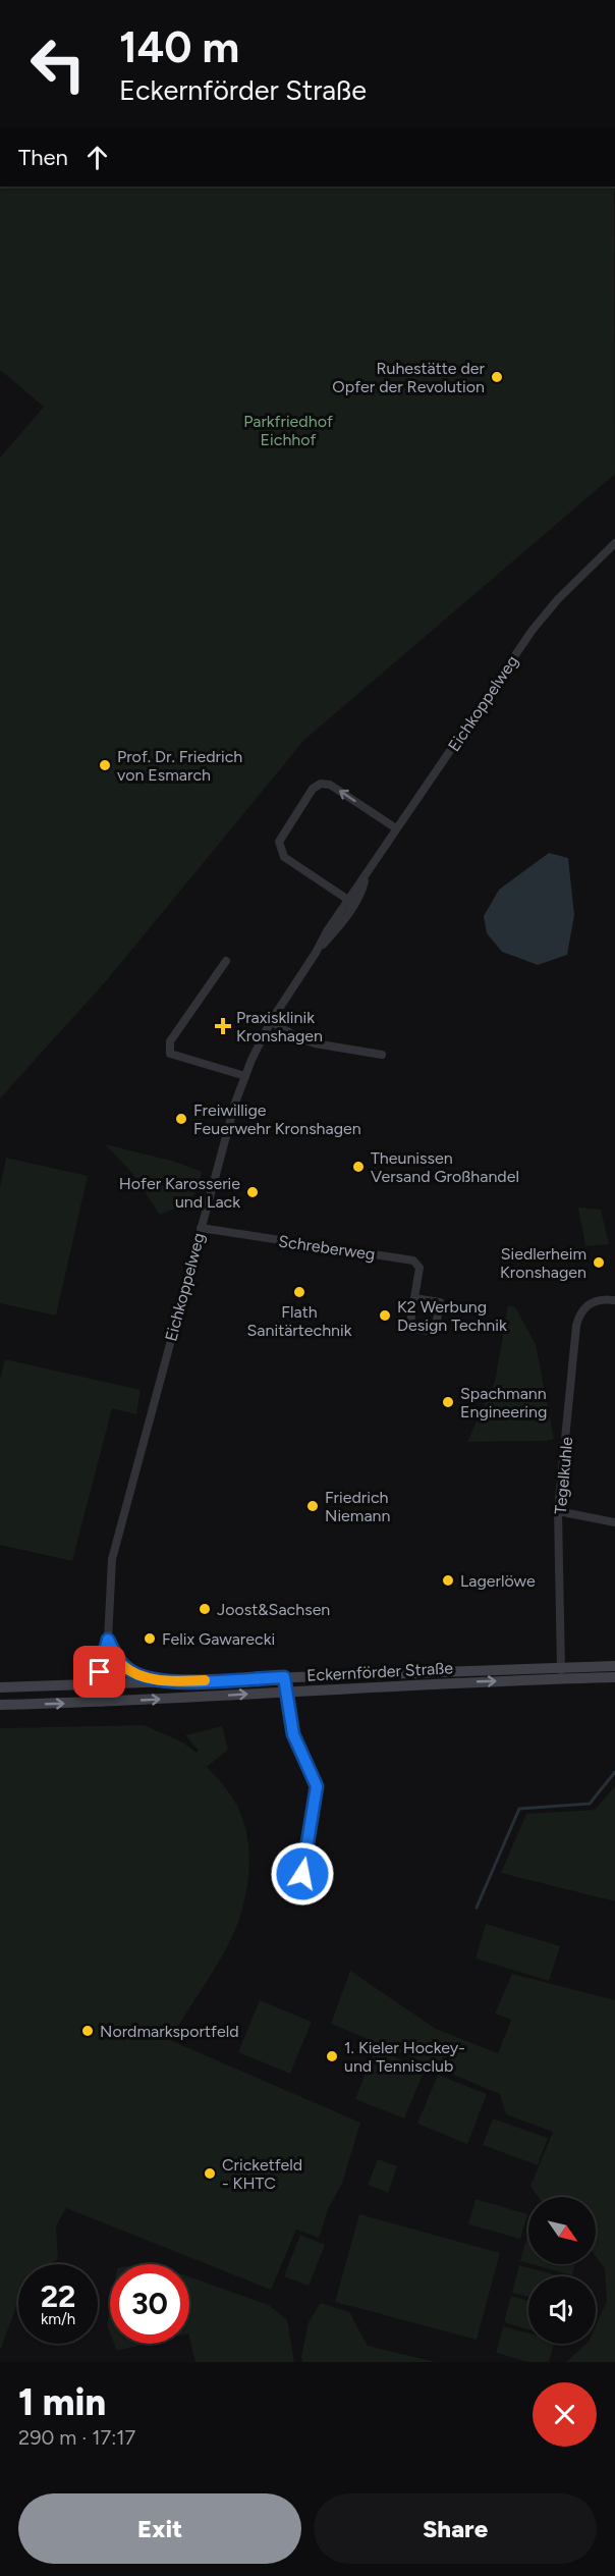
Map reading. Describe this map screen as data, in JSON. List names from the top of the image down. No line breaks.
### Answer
{"streets":{"main road":["Eckernförder Straße"],"street":["Eichkoppelweg","Schreberweg","Tegelkuhle"]},"crossings":[["Eichkoppelweg","Schreberweg"],["Eichkoppelweg","Eckernförder Straße"],["Tegelkuhle","Eckernförder Straße"]],"parks":["Parkfriedhof Eichhof"],"places":{"other":["Ruhestätte der Opfer der Revolution","Prof. Dr. Friedrich von Esmarch","Freiwillige Feuerwehr Kronshagen","Theunissen Versand Großhandel","Hofer Karosserie und Lack","Siedlerheim Kronshagen","Flath Sanitärtechnik","K2 Werbung Design Technik","Spachmann Engineering","Friedrich Niemann","Lagerlöwe","Joost&Sachsen","Felix Gawarecki","Nordmarksportfeld","1. Kieler Hockey- und Tennisclub","Cricketfeld - KHTC"],"health":["Praxisklinik Kronshagen"]},"north":"bottom right","page":{"turn":["140 m","Eckernförder Straße"],"then":"Then","speed":"22 km/h","limit":"30","heading":["1 min","290 m · 17:17"],"buttons":["Exit","Share"]}}
